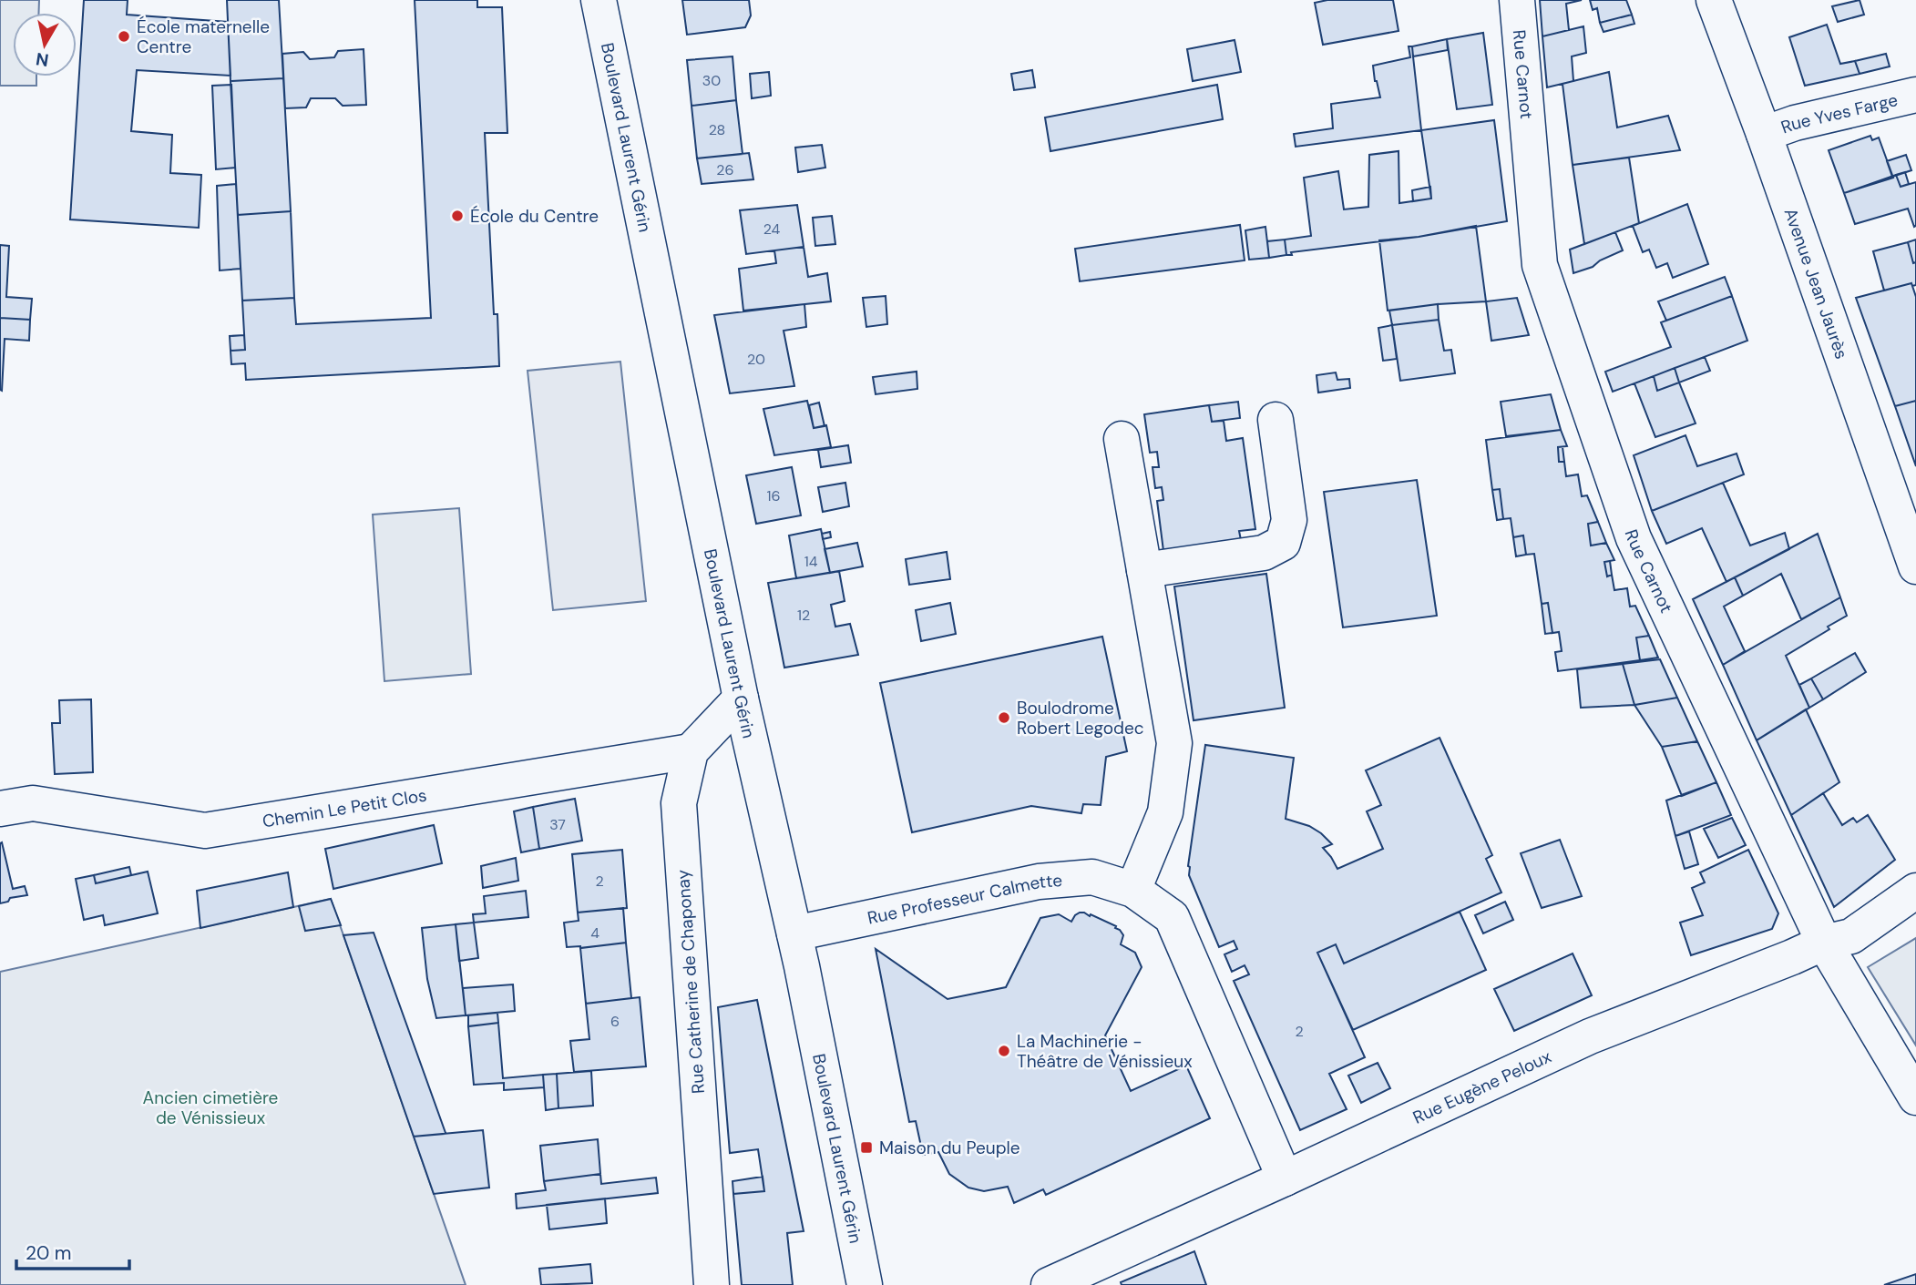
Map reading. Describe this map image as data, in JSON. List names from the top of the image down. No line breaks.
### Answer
{"streets":{"street":["Rue Carnot","Rue Yves Farge","Boulevard Laurent Gérin","Avenue Jean Jaurès","Chemin Le Petit Clos","Rue Professeur Calmette","Rue Catherine de Chaponay","Rue Eugène Peloux"]},"crossings":[["Rue Carnot","Rue Eugène Peloux"],["Rue Yves Farge","Avenue Jean Jaurès"],["Boulevard Laurent Gérin","Rue Professeur Calmette"],["Chemin Le Petit Clos","Rue Catherine de Chaponay"],["Rue Professeur Calmette","Rue Eugène Peloux"]],"parks":["Ancien cimetière de Vénissieux"],"places":{"other":["École maternelle Centre","École du Centre","Boulodrome Robert Legodec","La Machinerie - Théâtre de Vénissieux"],"transit":["Maison du Peuple"]},"house_numbers":["30","28","26","24","20","16","14","12","37","2","4","6","2"],"scale_bar":"20 m","north":"bottom"}
